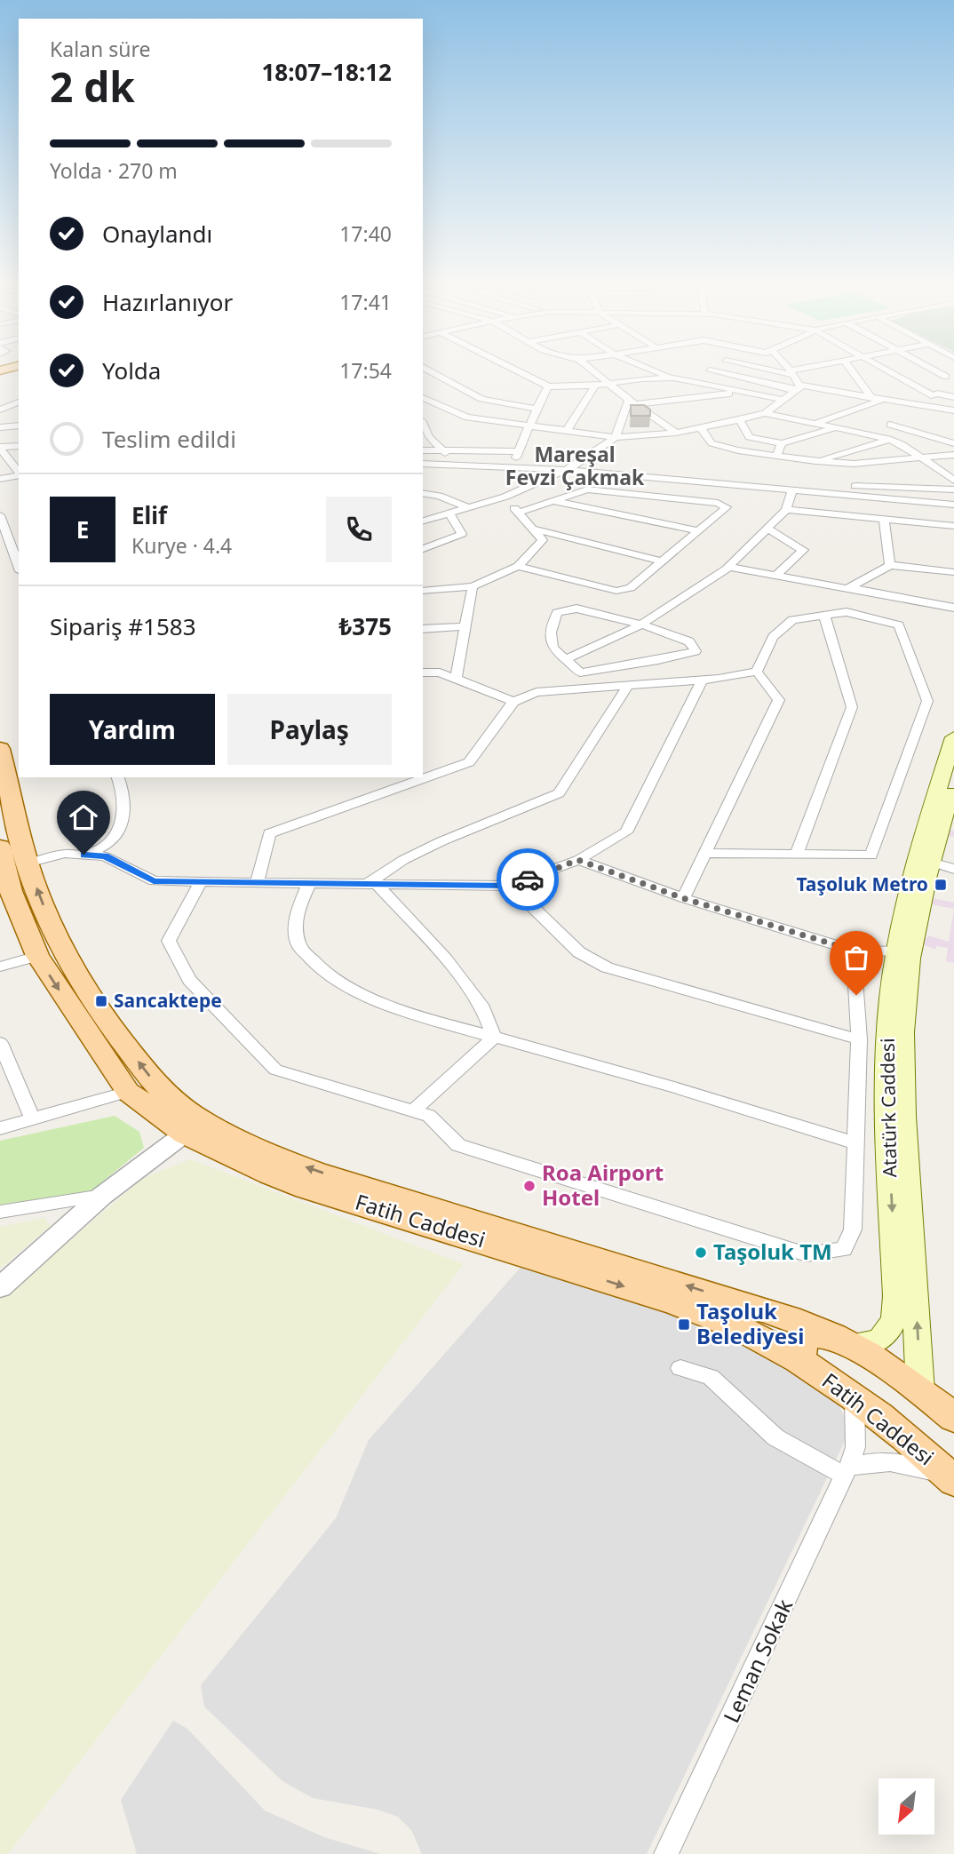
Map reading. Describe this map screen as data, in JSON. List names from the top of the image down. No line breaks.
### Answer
{"streets":{"main road":["Atatürk Caddesi","Fatih Caddesi"],"street":["Leman Sokak"]},"crossings":[["Atatürk Caddesi","Fatih Caddesi"],["Fatih Caddesi","Leman Sokak"]],"districts":["Mareşal Fevzi Çakmak"],"places":{"transit":["Taşoluk Metro","Sancaktepe","Taşoluk Belediyesi"],"other":["Roa Airport Hotel","Taşoluk TM"]},"north":"bottom left","page":{"heading":["2 dk","Kalan süre","18:07–18:12"],"panel":["Elif","Kurye · 4.4","Sipariş #1583","₺375"],"bar":"Yolda · 270 m","list":[["Onaylandı","17:40"],["Hazırlanıyor","17:41"],["Yolda","17:54"],"Teslim edildi"],"round":"E","buttons":["Yardım","Paylaş"]}}
